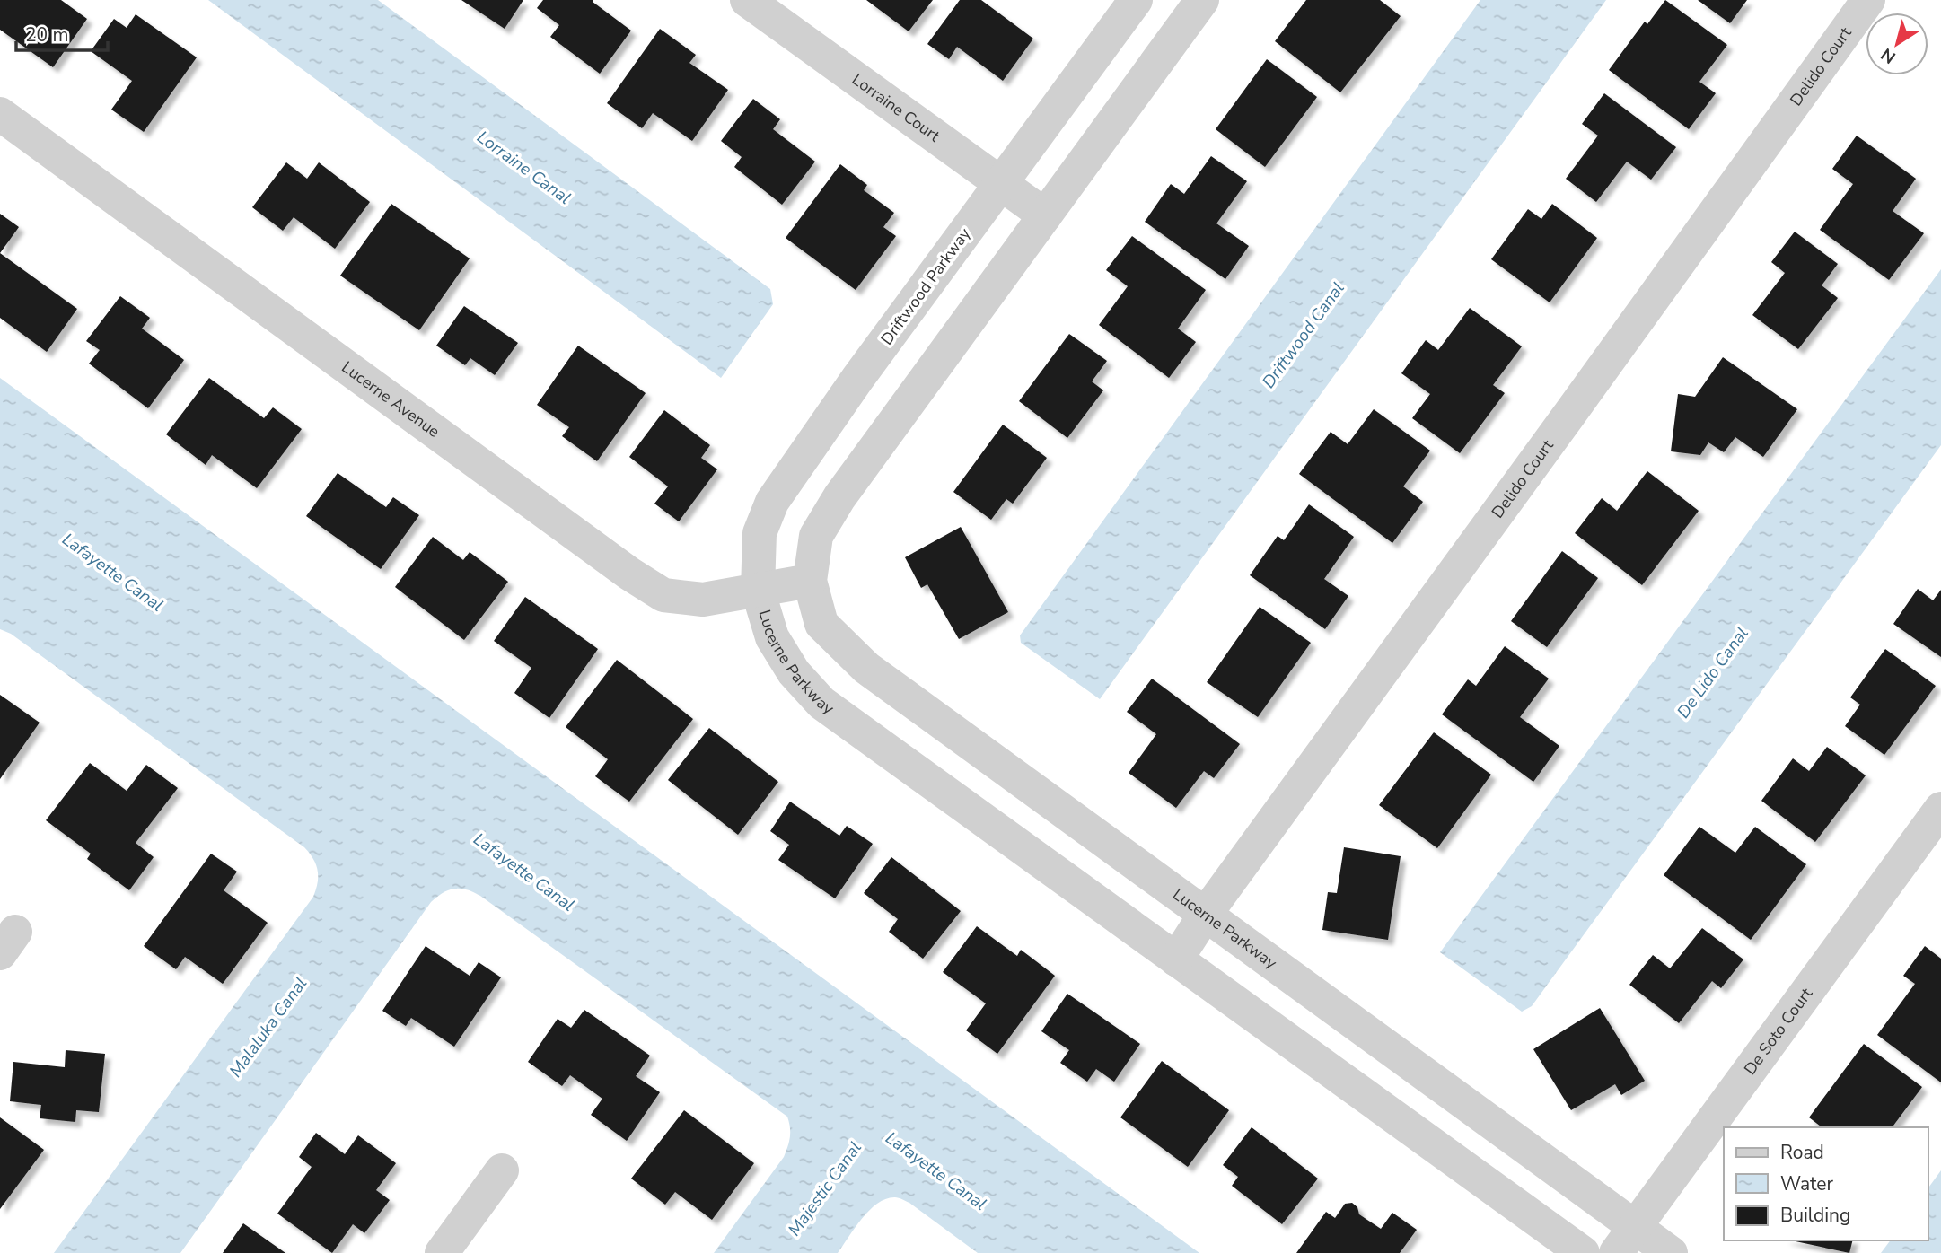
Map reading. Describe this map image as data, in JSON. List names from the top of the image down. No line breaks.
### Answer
{"streets":{"street":["Delido Court","Lorraine Court","Driftwood Parkway","Lucerne Avenue","Lucerne Parkway","De Soto Court"]},"crossings":[["Delido Court","Lucerne Parkway"],["Lorraine Court","Driftwood Parkway"],["Driftwood Parkway","Lucerne Avenue"],["Driftwood Parkway","Lucerne Parkway"],["Lucerne Avenue","Lucerne Parkway"],["Lucerne Parkway","De Soto Court"]],"water":["Lorraine Canal","Driftwood Canal","Lafayette Canal","De Lido Canal","Malaluka Canal","Majestic Canal"],"legend":["Road","Water","Building"],"scale_bar":"20 m","north":"bottom left"}
